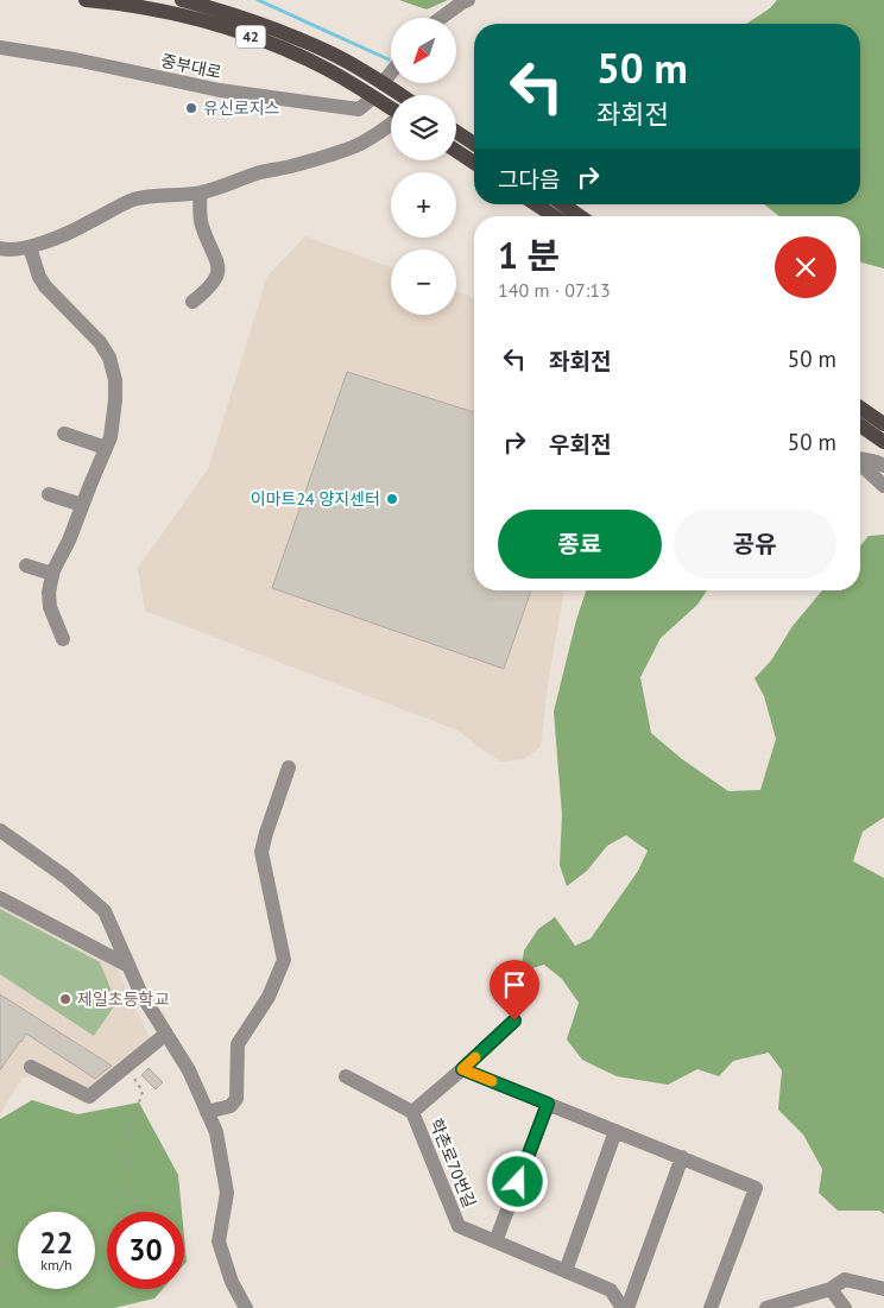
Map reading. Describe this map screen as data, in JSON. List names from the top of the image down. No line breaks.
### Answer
{"streets":{"main road":["42"],"street":["중부대로","학촌로70번길"]},"crossings":[["42","중부대로"]],"places":["유신로지스","이마트24 양지센터","제일초등학교"],"north":"bottom left","page":{"map_buttons":["+","−"],"turn":["50 m","좌회전"],"then":"그다음","heading":["1 분","140 m · 07:13"],"list":[{"name":"좌회전","value":"50 m"},{"name":"우회전","value":"50 m"}],"buttons":["종료","공유"],"speed":"22 km/h","limit":"30"}}
